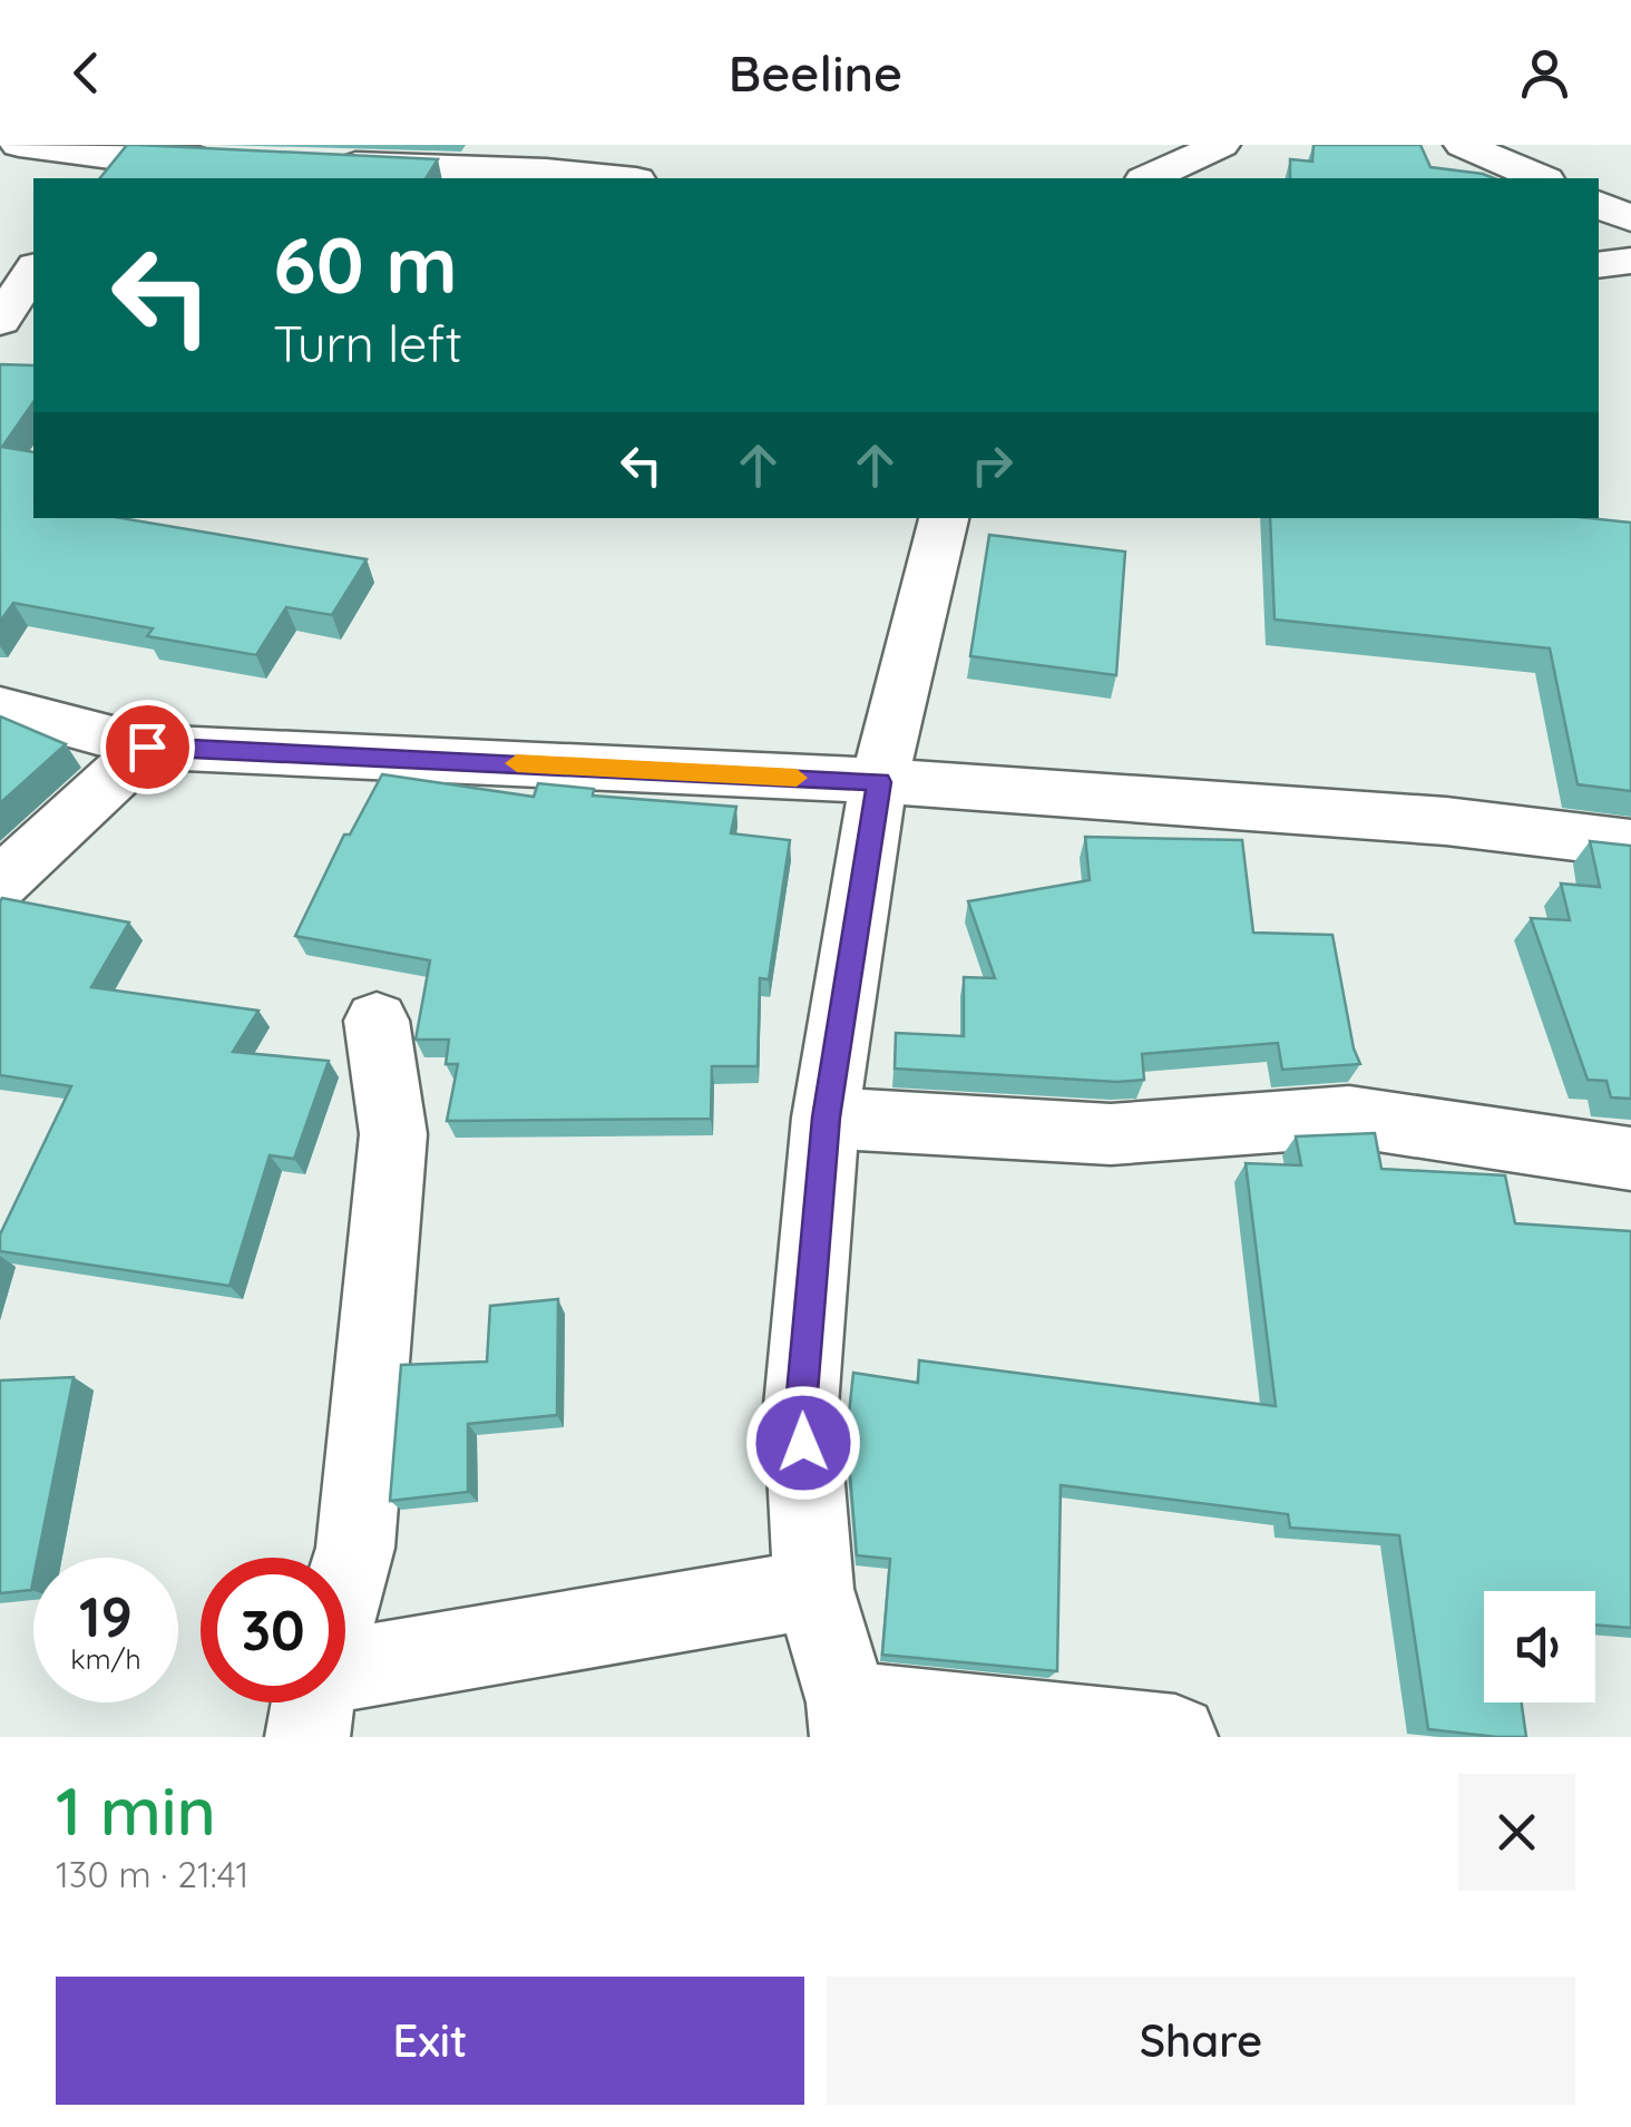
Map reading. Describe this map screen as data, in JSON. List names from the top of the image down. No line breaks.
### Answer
{"page":{"header":"Beeline","turn":["60 m","Turn left"],"speed":"19 km/h","limit":"30","heading":["1 min","130 m · 21:41"],"buttons":["Exit","Share"]}}
